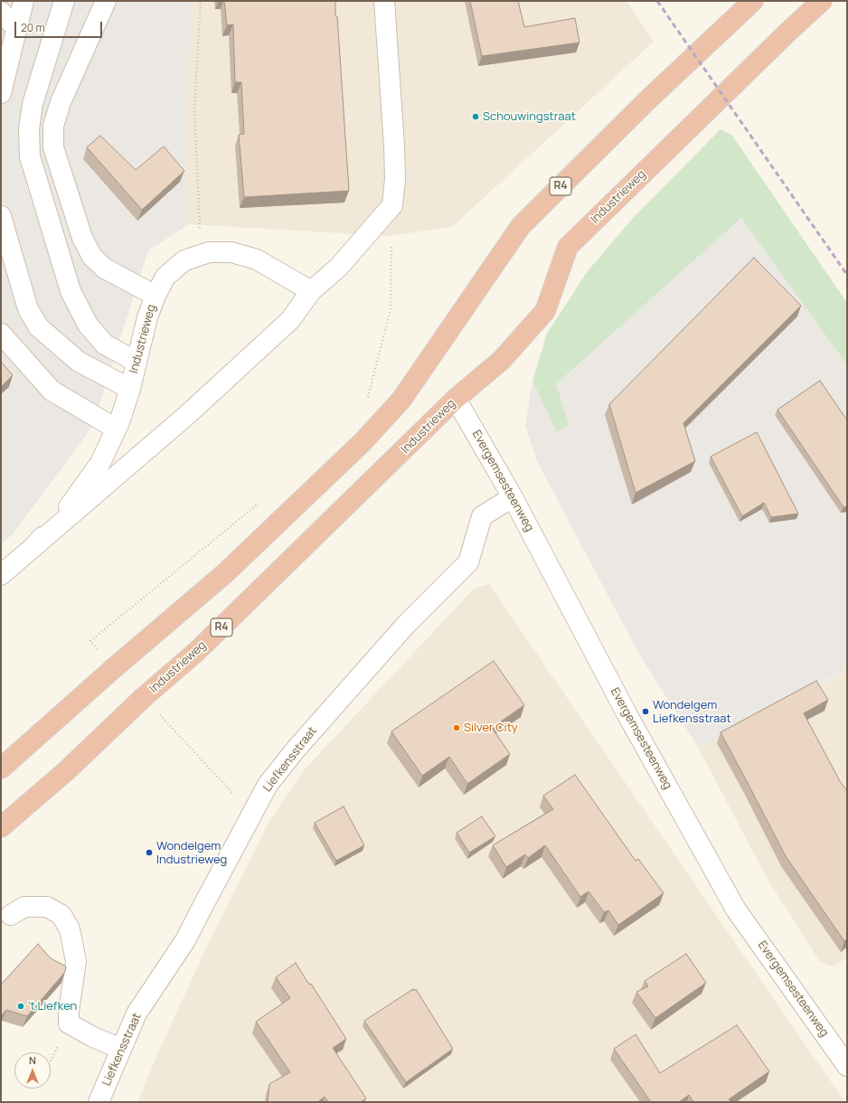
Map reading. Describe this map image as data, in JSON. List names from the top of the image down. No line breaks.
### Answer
{"streets":{"highway":["R4","Industrieweg"],"street":["Evergemsesteenweg","Liefkensstraat"]},"crossings":[["Industrieweg","Evergemsesteenweg"],["Evergemsesteenweg","Liefkensstraat"]],"places":["Schouwingstraat","Wondelgem Liefkensstraat","Silver City","Wondelgem Industrieweg","'t Liefken"],"scale_bar":"20 m","north":"top"}
